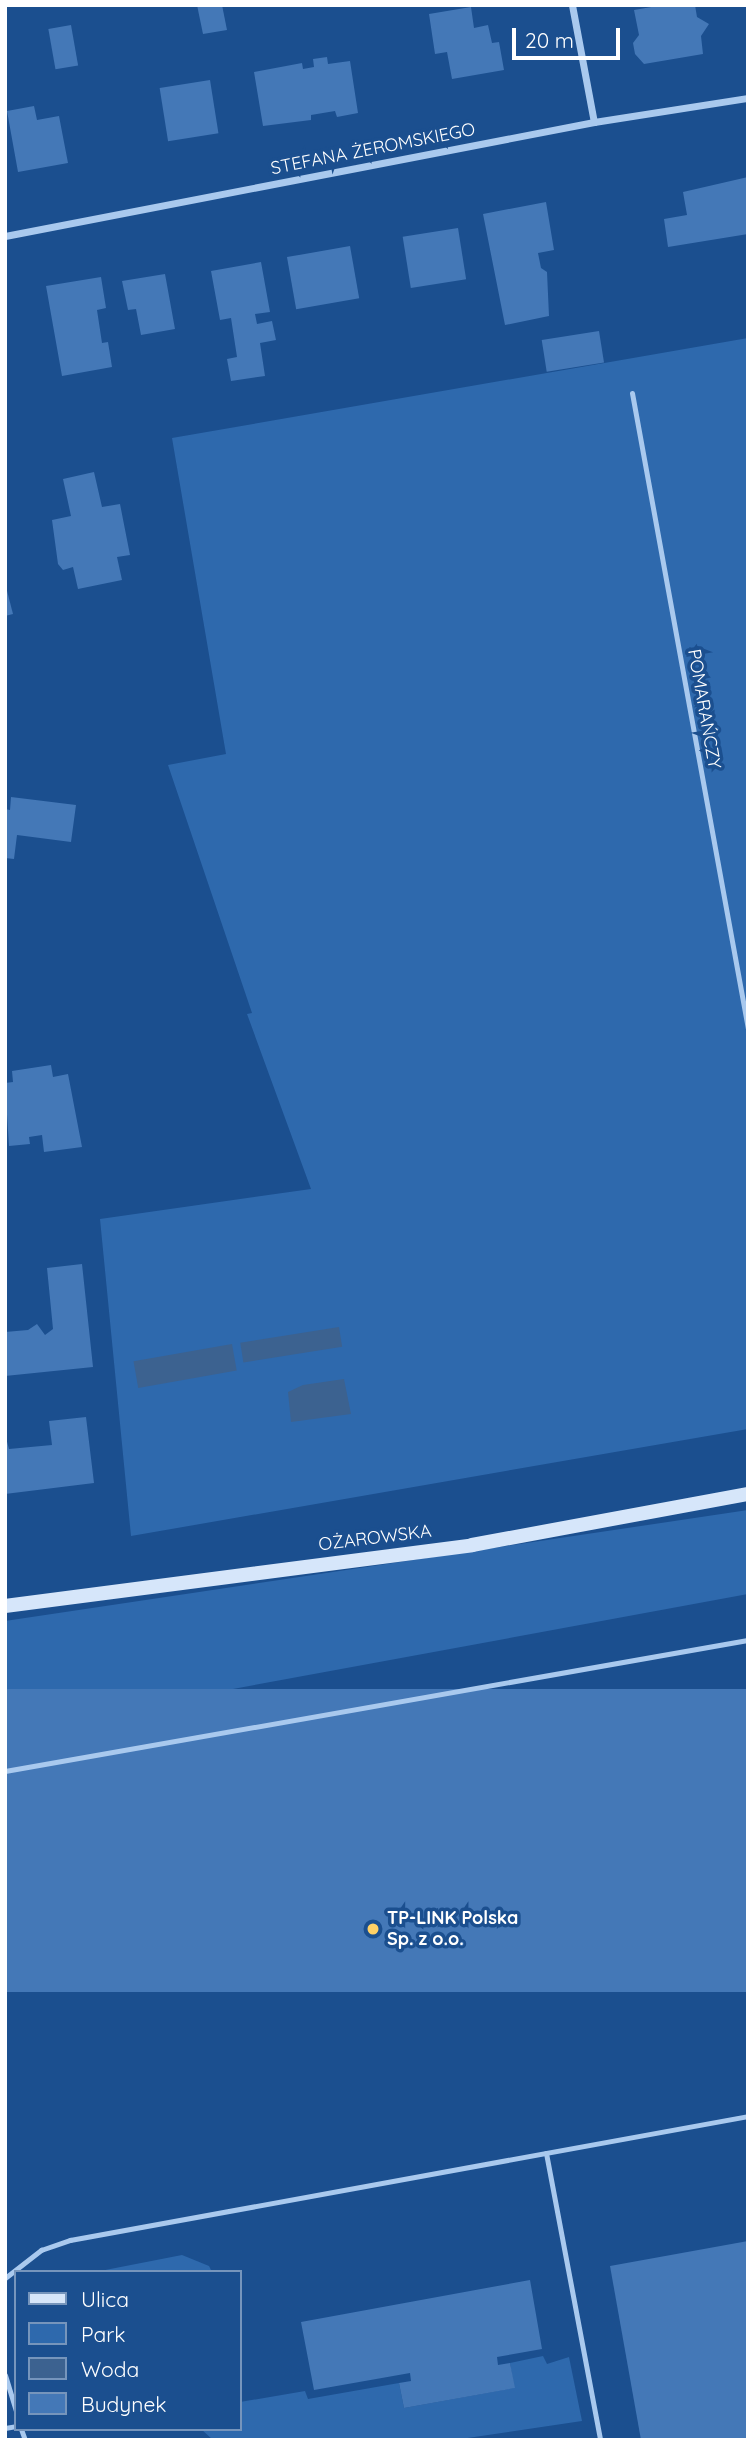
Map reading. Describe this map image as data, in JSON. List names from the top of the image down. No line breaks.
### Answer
{"streets":{"main road":["OŻAROWSKA"],"street":["STEFANA ŻEROMSKIEGO"],"lane":["POMARAŃCZY"]},"places":["TP-LINK Polska Sp. z o.o."],"legend":["Ulica","Park","Woda","Budynek"],"scale_bar":"20 m"}
